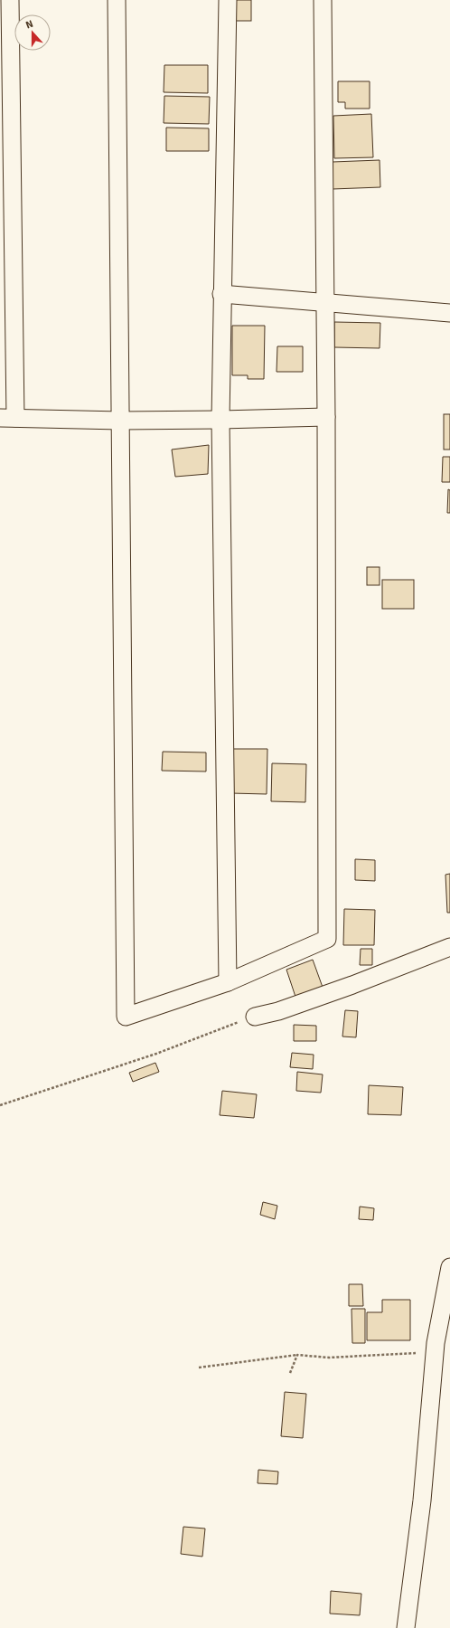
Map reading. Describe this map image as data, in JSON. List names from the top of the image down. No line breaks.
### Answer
{"north":"top"}
